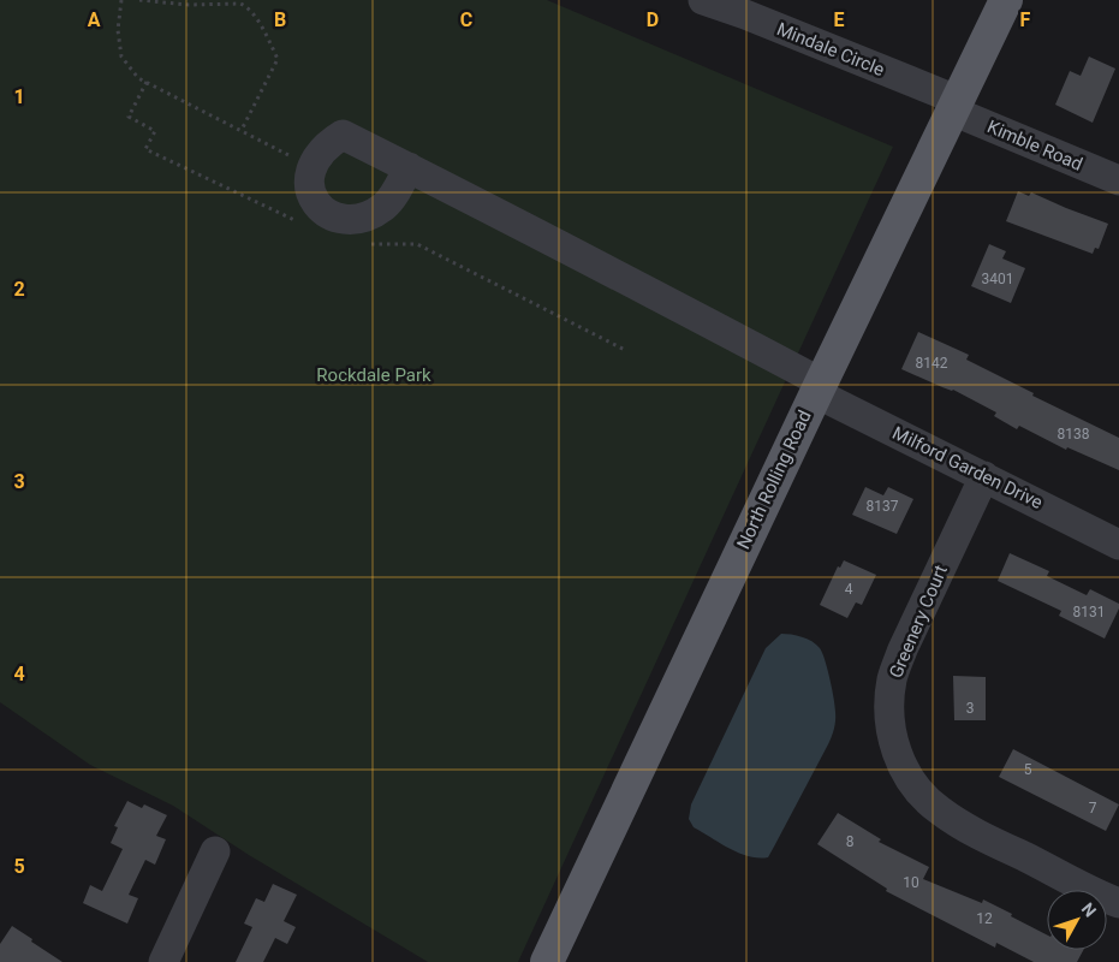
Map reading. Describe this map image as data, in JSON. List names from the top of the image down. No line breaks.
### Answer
{"streets":{"main road":["North Rolling Road"],"street":["Mindale Circle","Kimble Road","Milford Garden Drive","Greenery Court"]},"crossings":[["Mindale Circle","Kimble Road"],["Mindale Circle","North Rolling Road"],["Kimble Road","North Rolling Road"],["Milford Garden Drive","North Rolling Road"],["Milford Garden Drive","Greenery Court"]],"parks":["Rockdale Park"],"house_numbers":["3401","8142","8138","8137","4","8131","3","5","7","8","10","12"],"north":"top right","grid":{"columns":["A","B","C","D","E","F"],"rows":["1","2","3","4","5"]}}
